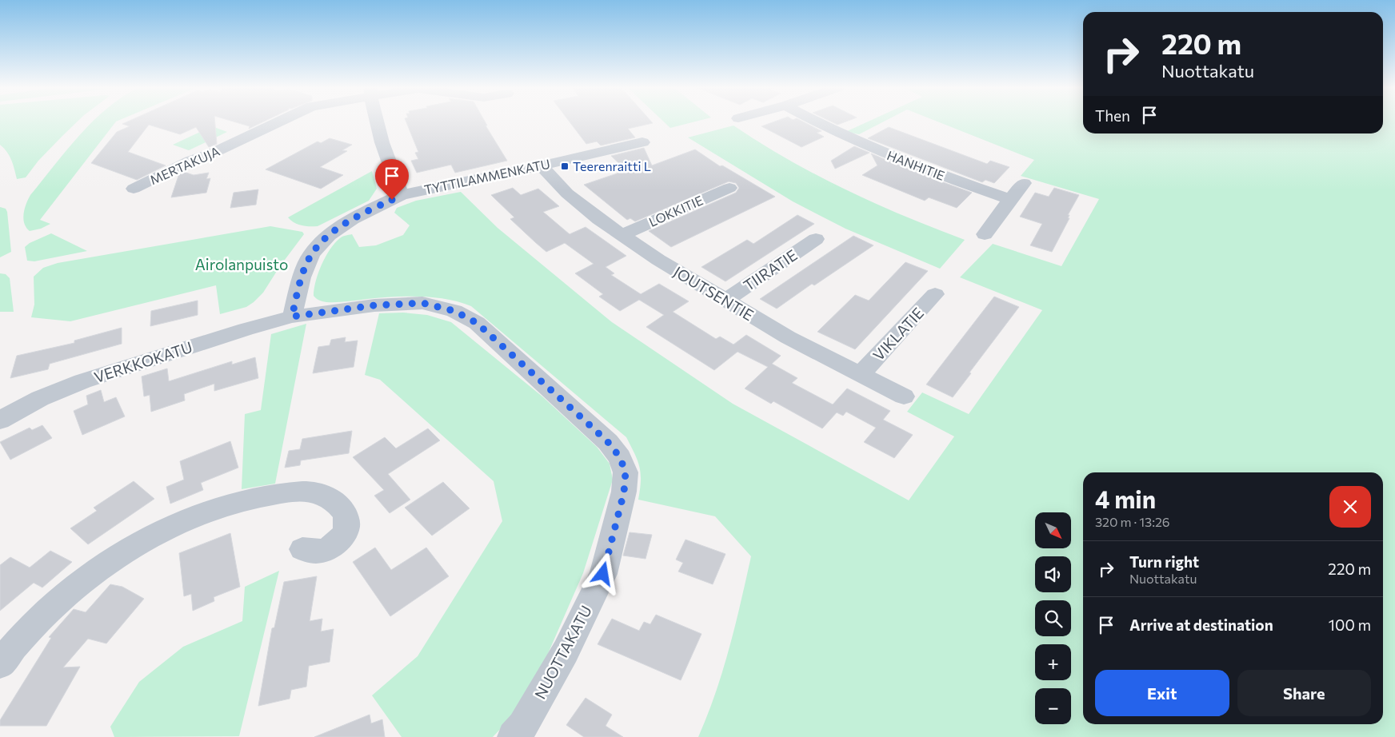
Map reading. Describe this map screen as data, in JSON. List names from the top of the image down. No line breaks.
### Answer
{"streets":{"street":["MERTAKUJA","HANHITIE","TYTTILAMMENKATU","LOKKITIE","TIIRATIE","JOUTSENTIE","VIKLATIE","VERKKOKATU","NUOTTAKATU"]},"crossings":[["TYTTILAMMENKATU","JOUTSENTIE"],["LOKKITIE","JOUTSENTIE"],["TIIRATIE","JOUTSENTIE"],["JOUTSENTIE","VIKLATIE"],["VERKKOKATU","NUOTTAKATU"]],"parks":["Airolanpuisto"],"places":{"transit":["Teerenraitti L"]},"north":"bottom right","page":{"turn":["220 m","Nuottakatu"],"then":"Then","heading":["4 min","320 m · 13:26"],"map_buttons":["+","−"],"list":[{"name":"Turn right","note":"Nuottakatu","value":"220 m"},{"name":"Arrive at destination","value":"100 m"}],"buttons":["Exit","Share"]}}
